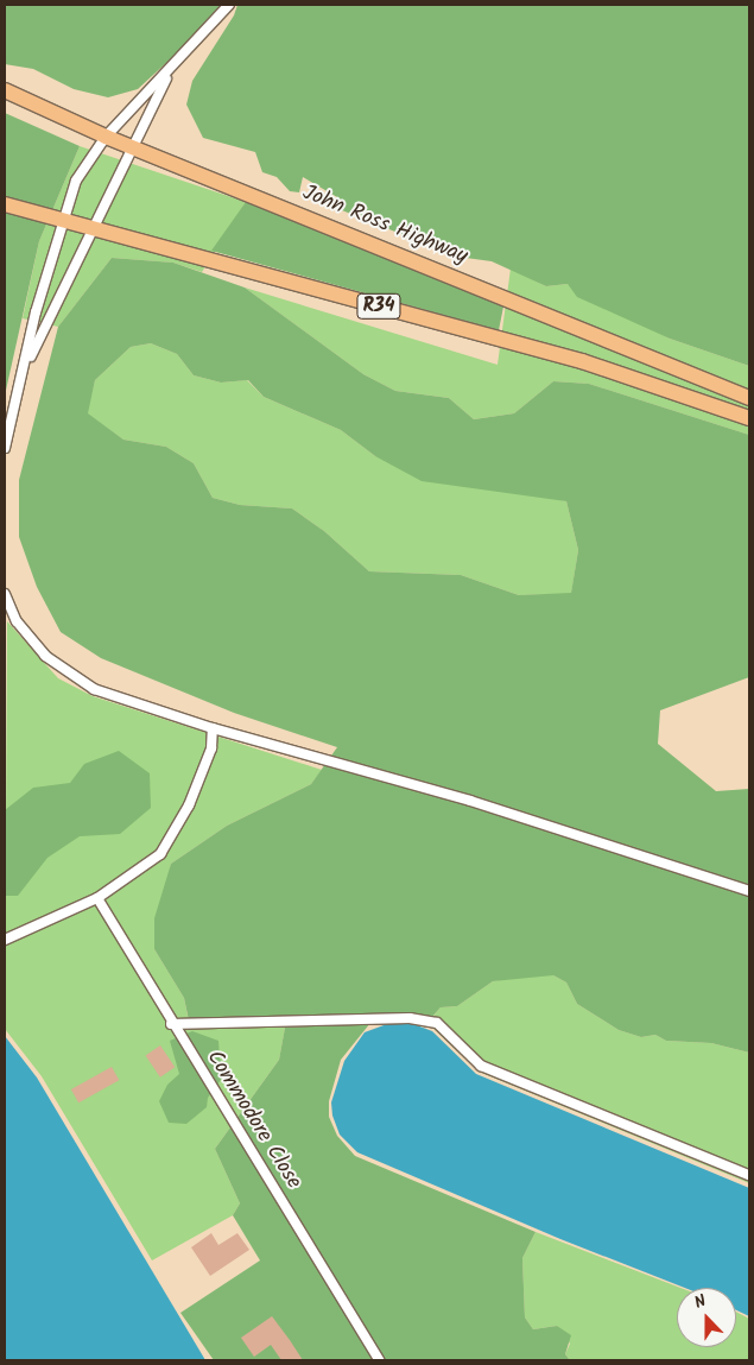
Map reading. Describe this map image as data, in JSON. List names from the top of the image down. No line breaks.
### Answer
{"streets":{"main road":["John Ross Highway","R34"],"street":["Commodore Close"]},"north":"top"}
